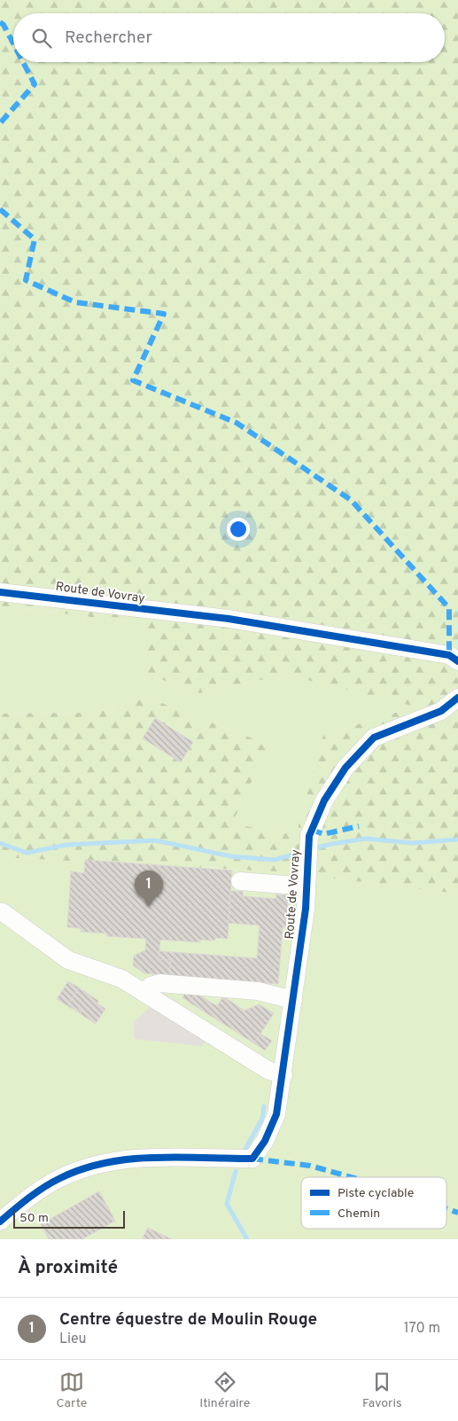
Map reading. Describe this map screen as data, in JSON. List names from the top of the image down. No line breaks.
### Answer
{"streets":{"street":["Route de Vovray"]},"legend":["Piste cyclable","Chemin"],"scale_bar":"50 m","page":{"search":"Rechercher","pins":"1","scale":"50 m","heading":"À proximité","list":[{"mark":"1","name":"Centre équestre de Moulin Rouge","note":"Lieu","value":"170 m"}],"nav":["Carte","Itinéraire","Favoris"]}}
